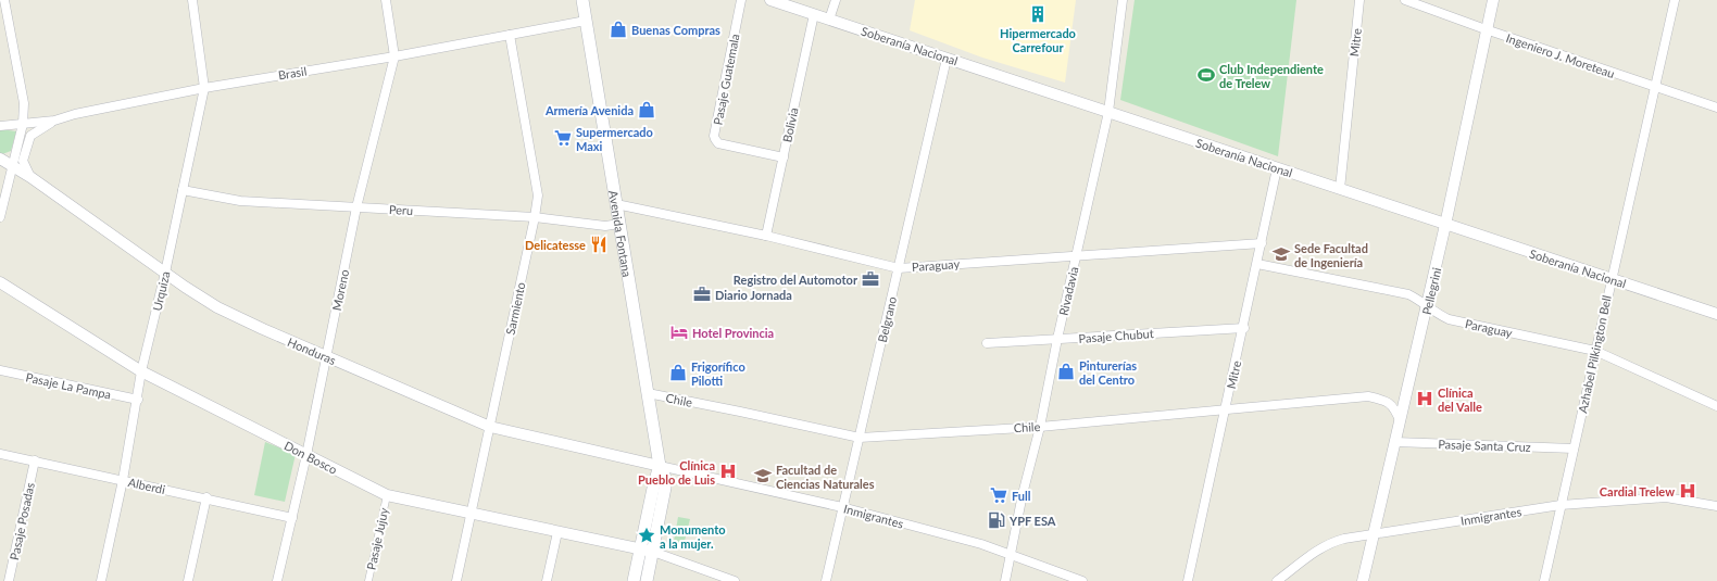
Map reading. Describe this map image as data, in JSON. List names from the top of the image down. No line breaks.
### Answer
{"streets":{"main road":["Avenida Fontana"],"street":["Mitre","Soberanía Nacional","Ingeniero J. Moreteau","Brasil","Pasaje Guatemala","Bolivia","Peru","Paraguay","Moreno","Urquiza","Rivadavia","Pellegrini","Sarmiento","Belgrano","Pasaje Chubut","Honduras","Azhabel Pilkington Bell","Pasaje La Pampa","Chile","Pasaje Santa Cruz","Don Bosco","Alberdi","Inmigrantes","Pasaje Posadas","Pasaje Jujuy"]},"crossings":[["Mitre","Soberanía Nacional"],["Mitre","Paraguay"],["Mitre","Pasaje Chubut"],["Mitre","Chile"],["Soberanía Nacional","Bolivia"],["Soberanía Nacional","Rivadavia"],["Soberanía Nacional","Pellegrini"],["Soberanía Nacional","Belgrano"],["Soberanía Nacional","Azhabel Pilkington Bell"],["Ingeniero J. Moreteau","Pellegrini"],["Ingeniero J. Moreteau","Azhabel Pilkington Bell"],["Brasil","Avenida Fontana"],["Brasil","Moreno"],["Brasil","Urquiza"],["Brasil","Sarmiento"],["Pasaje Guatemala","Bolivia"],["Bolivia","Paraguay"],["Peru","Avenida Fontana"],["Peru","Moreno"],["Peru","Urquiza"],["Peru","Sarmiento"],["Avenida Fontana","Paraguay"],["Avenida Fontana","Honduras"],["Avenida Fontana","Chile"],["Avenida Fontana","Don Bosco"],["Avenida Fontana","Inmigrantes"],["Paraguay","Rivadavia"],["Paraguay","Pellegrini"],["Paraguay","Belgrano"],["Paraguay","Azhabel Pilkington Bell"],["Moreno","Honduras"],["Moreno","Don Bosco"],["Moreno","Alberdi"],["Urquiza","Honduras"],["Urquiza","Pasaje La Pampa"],["Urquiza","Don Bosco"],["Urquiza","Alberdi"],["Rivadavia","Pasaje Chubut"],["Rivadavia","Chile"],["Rivadavia","Inmigrantes"],["Pellegrini","Chile"],["Pellegrini","Pasaje Santa Cruz"],["Pellegrini","Inmigrantes"],["Sarmiento","Honduras"],["Sarmiento","Don Bosco"],["Belgrano","Chile"],["Belgrano","Inmigrantes"],["Honduras","Inmigrantes"],["Azhabel Pilkington Bell","Pasaje Santa Cruz"],["Azhabel Pilkington Bell","Inmigrantes"],["Don Bosco","Pasaje Jujuy"],["Alberdi","Pasaje Posadas"]],"places":{"building":["Hipermercado Carrefour"],"shop":["Buenas Compras","Armería Avenida","Pinturerías del Centro","Frigorífico Pilotti"],"sports":["Club Independiente de Trelew"],"supermarket":["Supermercado Maxi","Full"],"restaurant":["Delicatesse"],"school or university":["Sede Facultad de Ingeniería","Facultad de Ciencias Naturales"],"office":["Registro del Automotor","Diario Jornada"],"hotel":["Hotel Provincia"],"hospital":["Clínica del Valle","Clínica Pueblo de Luis","Cardial Trelew"],"fuel station":["YPF ESA"],"place":["Monumento a la mujer."]}}
